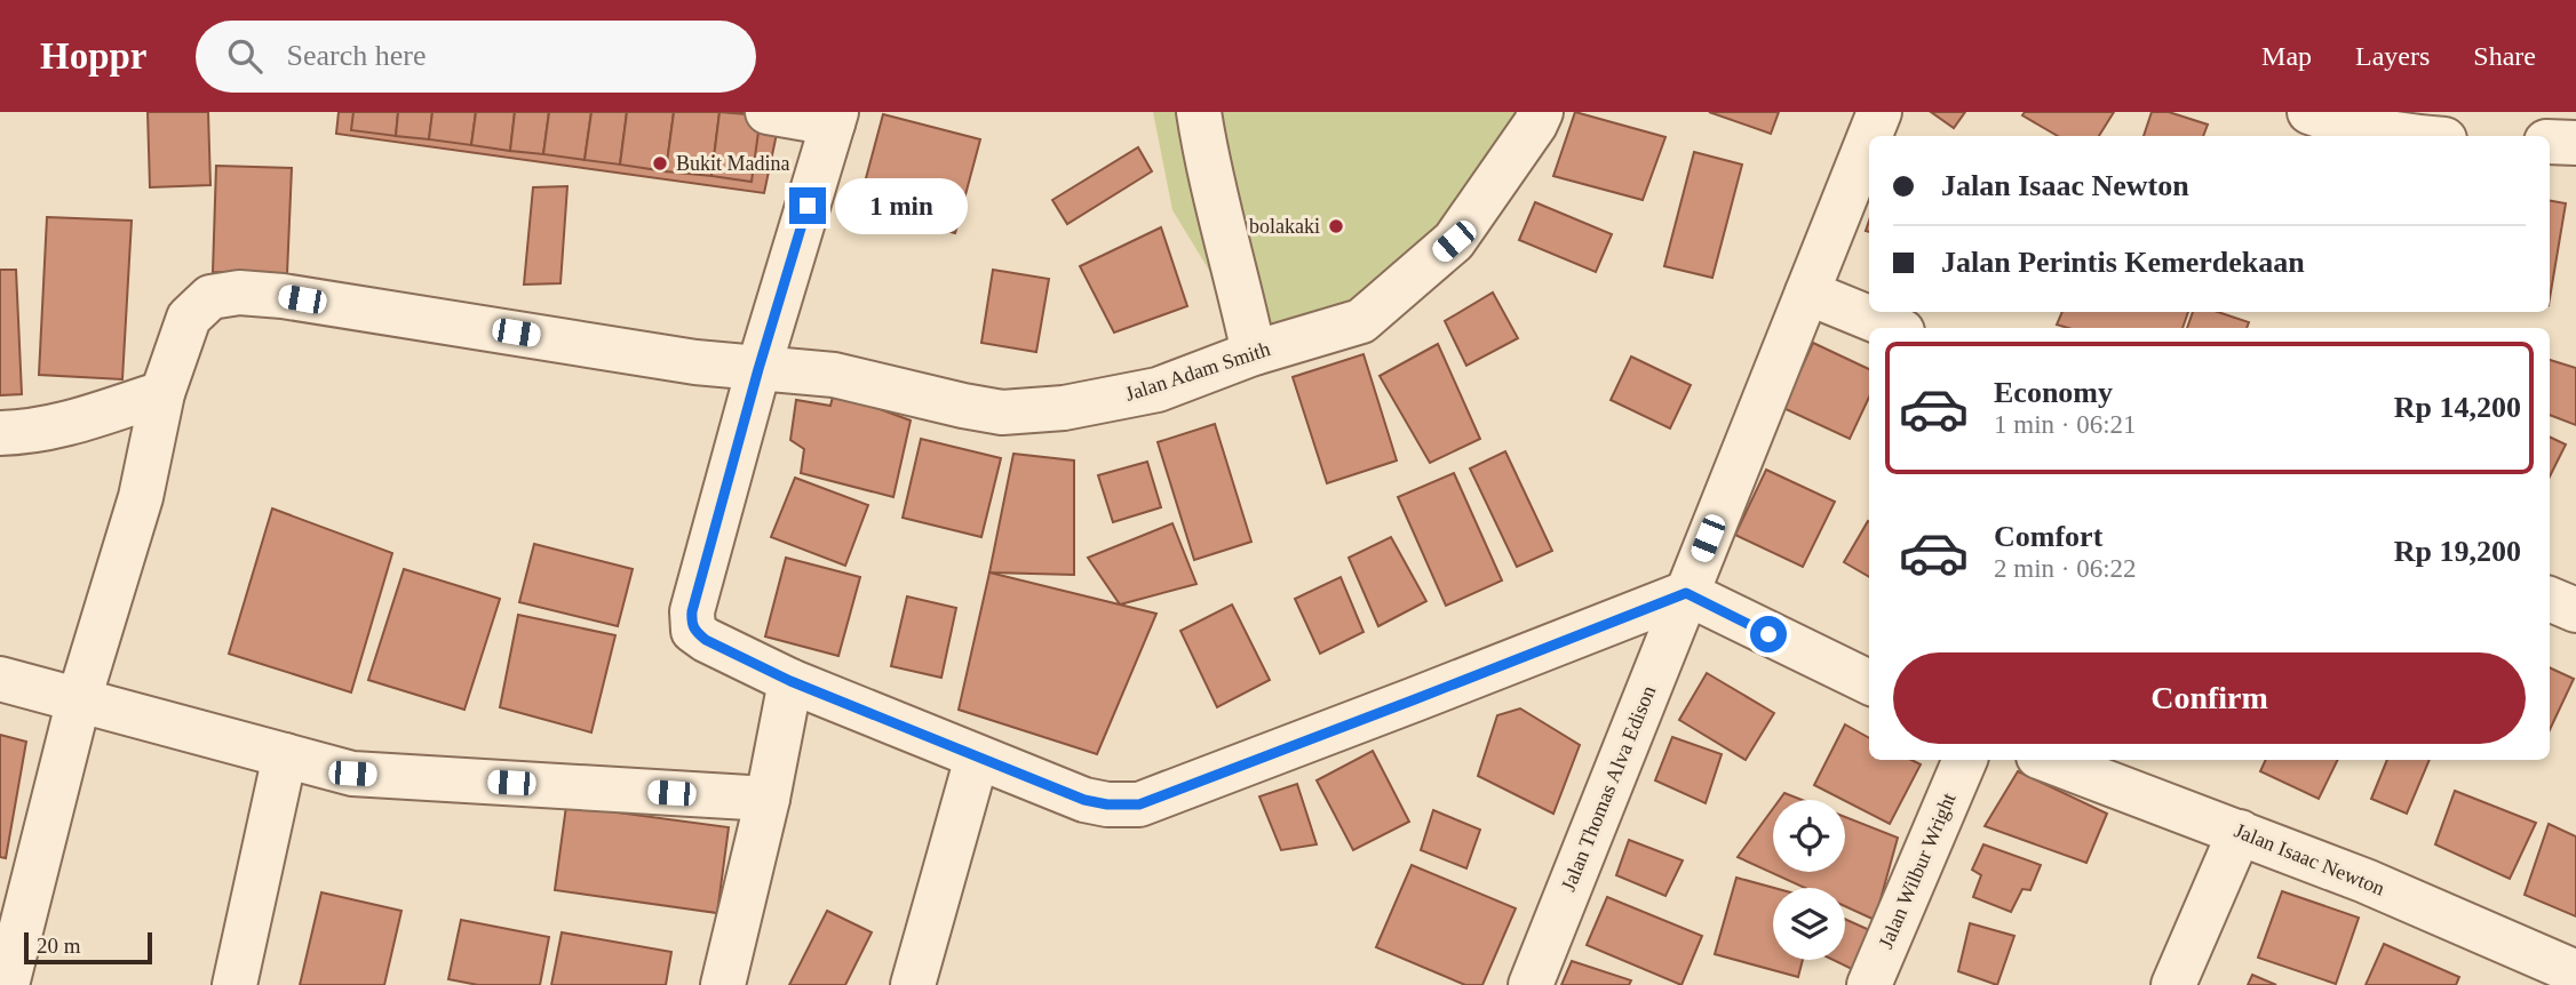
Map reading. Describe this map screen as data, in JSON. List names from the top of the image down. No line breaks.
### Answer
{"streets":{"street":["Jalan Adam Smith","Jalan Thomas Alva Edison","Jalan Isaac Newton","Jalan Wilbur Wright"]},"places":["Bukit Madina","bolakaki"],"scale_bar":"20 m","page":{"header":"Hoppr","search":"Search here","nav":["Map","Layers","Share"],"banner":["Jalan Isaac Newton","Jalan Perintis Kemerdekaan"],"bubble":"1 min","list":[{"name":"Economy","note":"1 min · 06:21","value":"Rp 14,200"},{"name":"Comfort","note":"2 min · 06:22","value":"Rp 19,200"}],"buttons":"Confirm","scale":"20 m"}}
